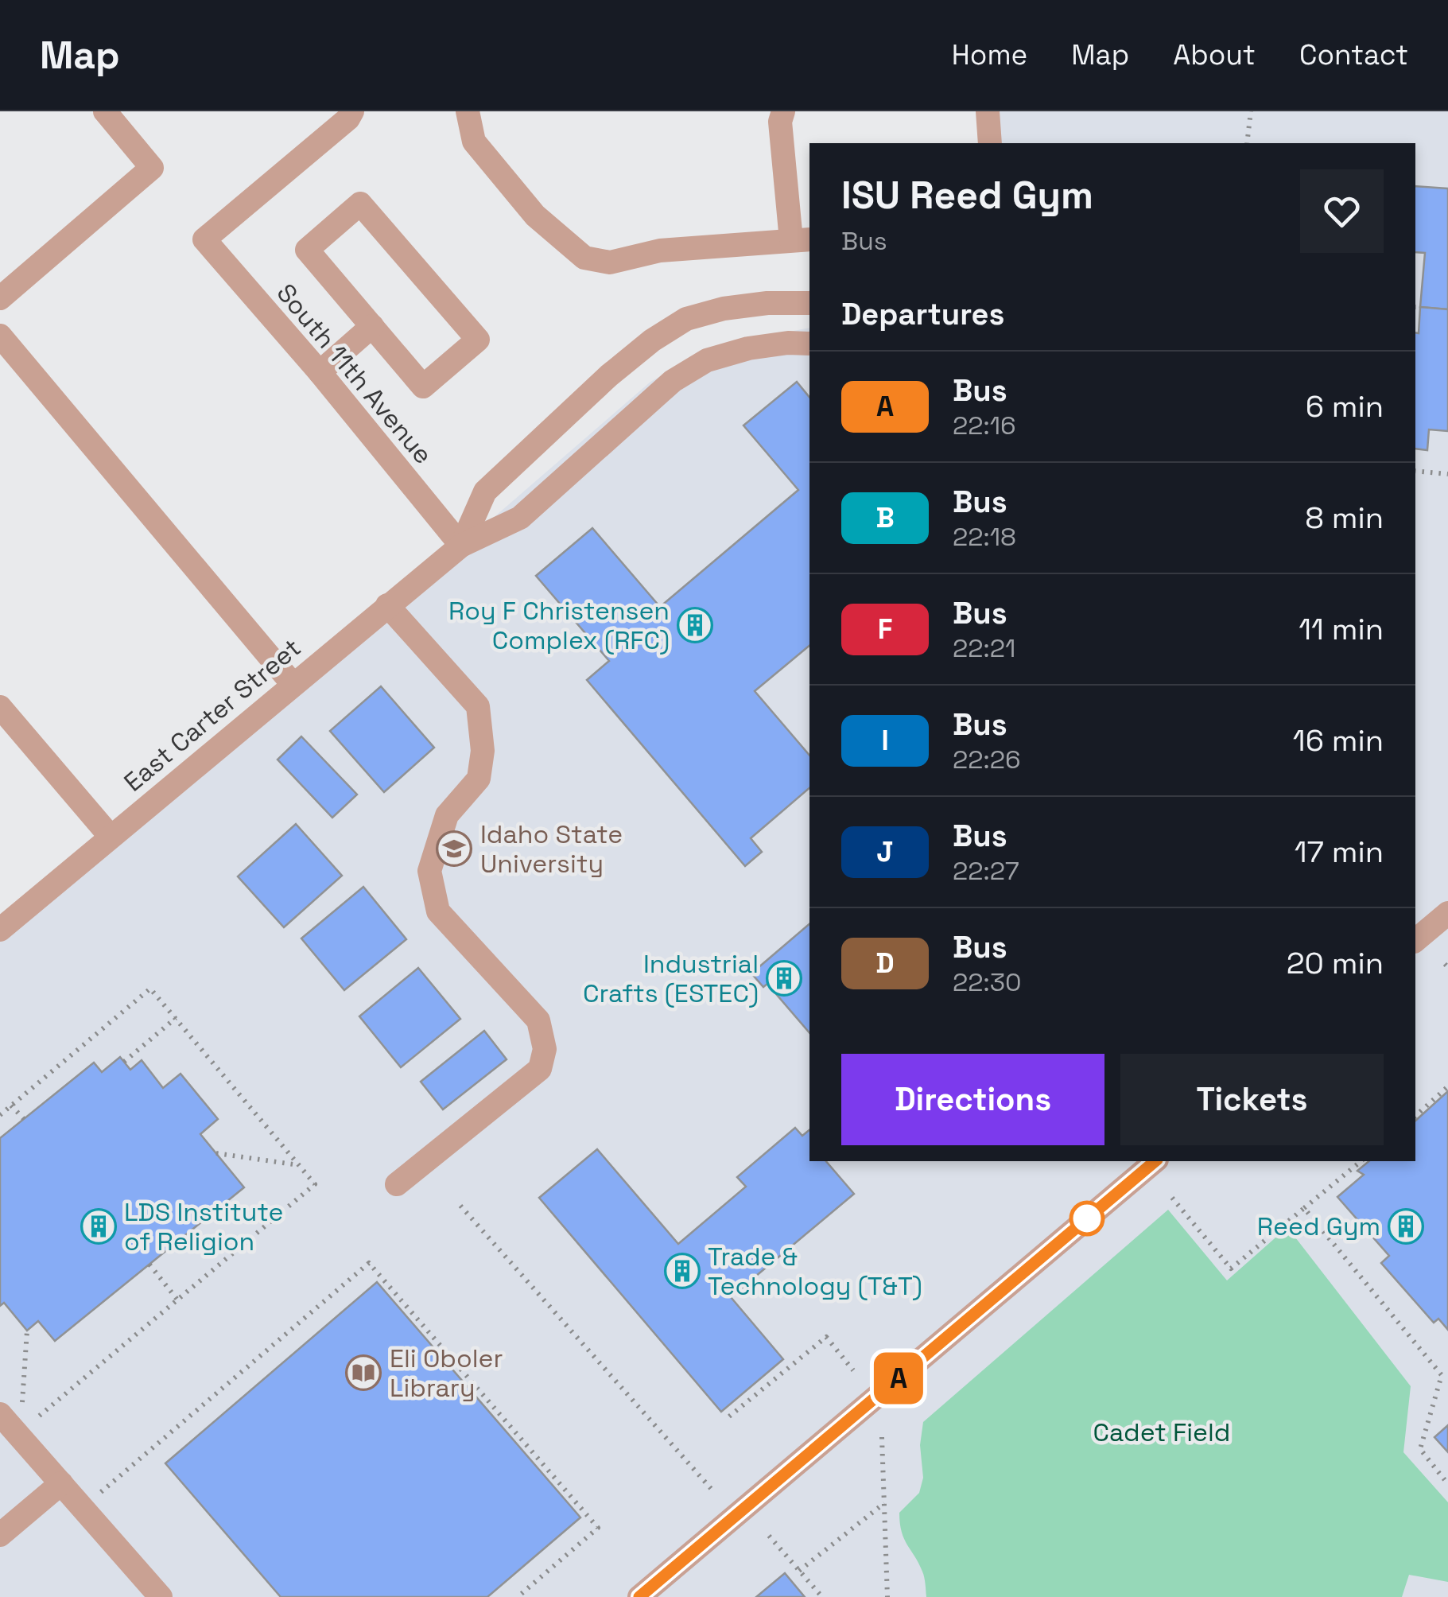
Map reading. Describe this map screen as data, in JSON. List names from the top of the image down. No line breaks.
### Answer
{"streets":{"street":["South 11th Avenue","East Carter Street"]},"crossings":[["South 11th Avenue","East Carter Street"]],"parks":["Cadet Field"],"places":{"building":["Roy F Christensen Complex (RFC)","Industrial Crafts (ESTEC)","LDS Institute of Religion","Reed Gym","Trade & Technology (T&T)"],"school or university":["Idaho State University"],"library":["Eli Oboler Library"]},"lines":["bus line A"],"page":{"header":"Map","nav":["Home","Map","About","Contact"],"on_map":"A","heading":[["ISU Reed Gym","Bus"],"Departures"],"list":[{"mark":"A","name":"Bus","note":"22:16","value":"6 min"},{"mark":"B","name":"Bus","note":"22:18","value":"8 min"},{"mark":"F","name":"Bus","note":"22:21","value":"11 min"},{"mark":"I","name":"Bus","note":"22:26","value":"16 min"},{"mark":"J","name":"Bus","note":"22:27","value":"17 min"},{"mark":"D","name":"Bus","note":"22:30","value":"20 min"}],"buttons":["Directions","Tickets"]}}
